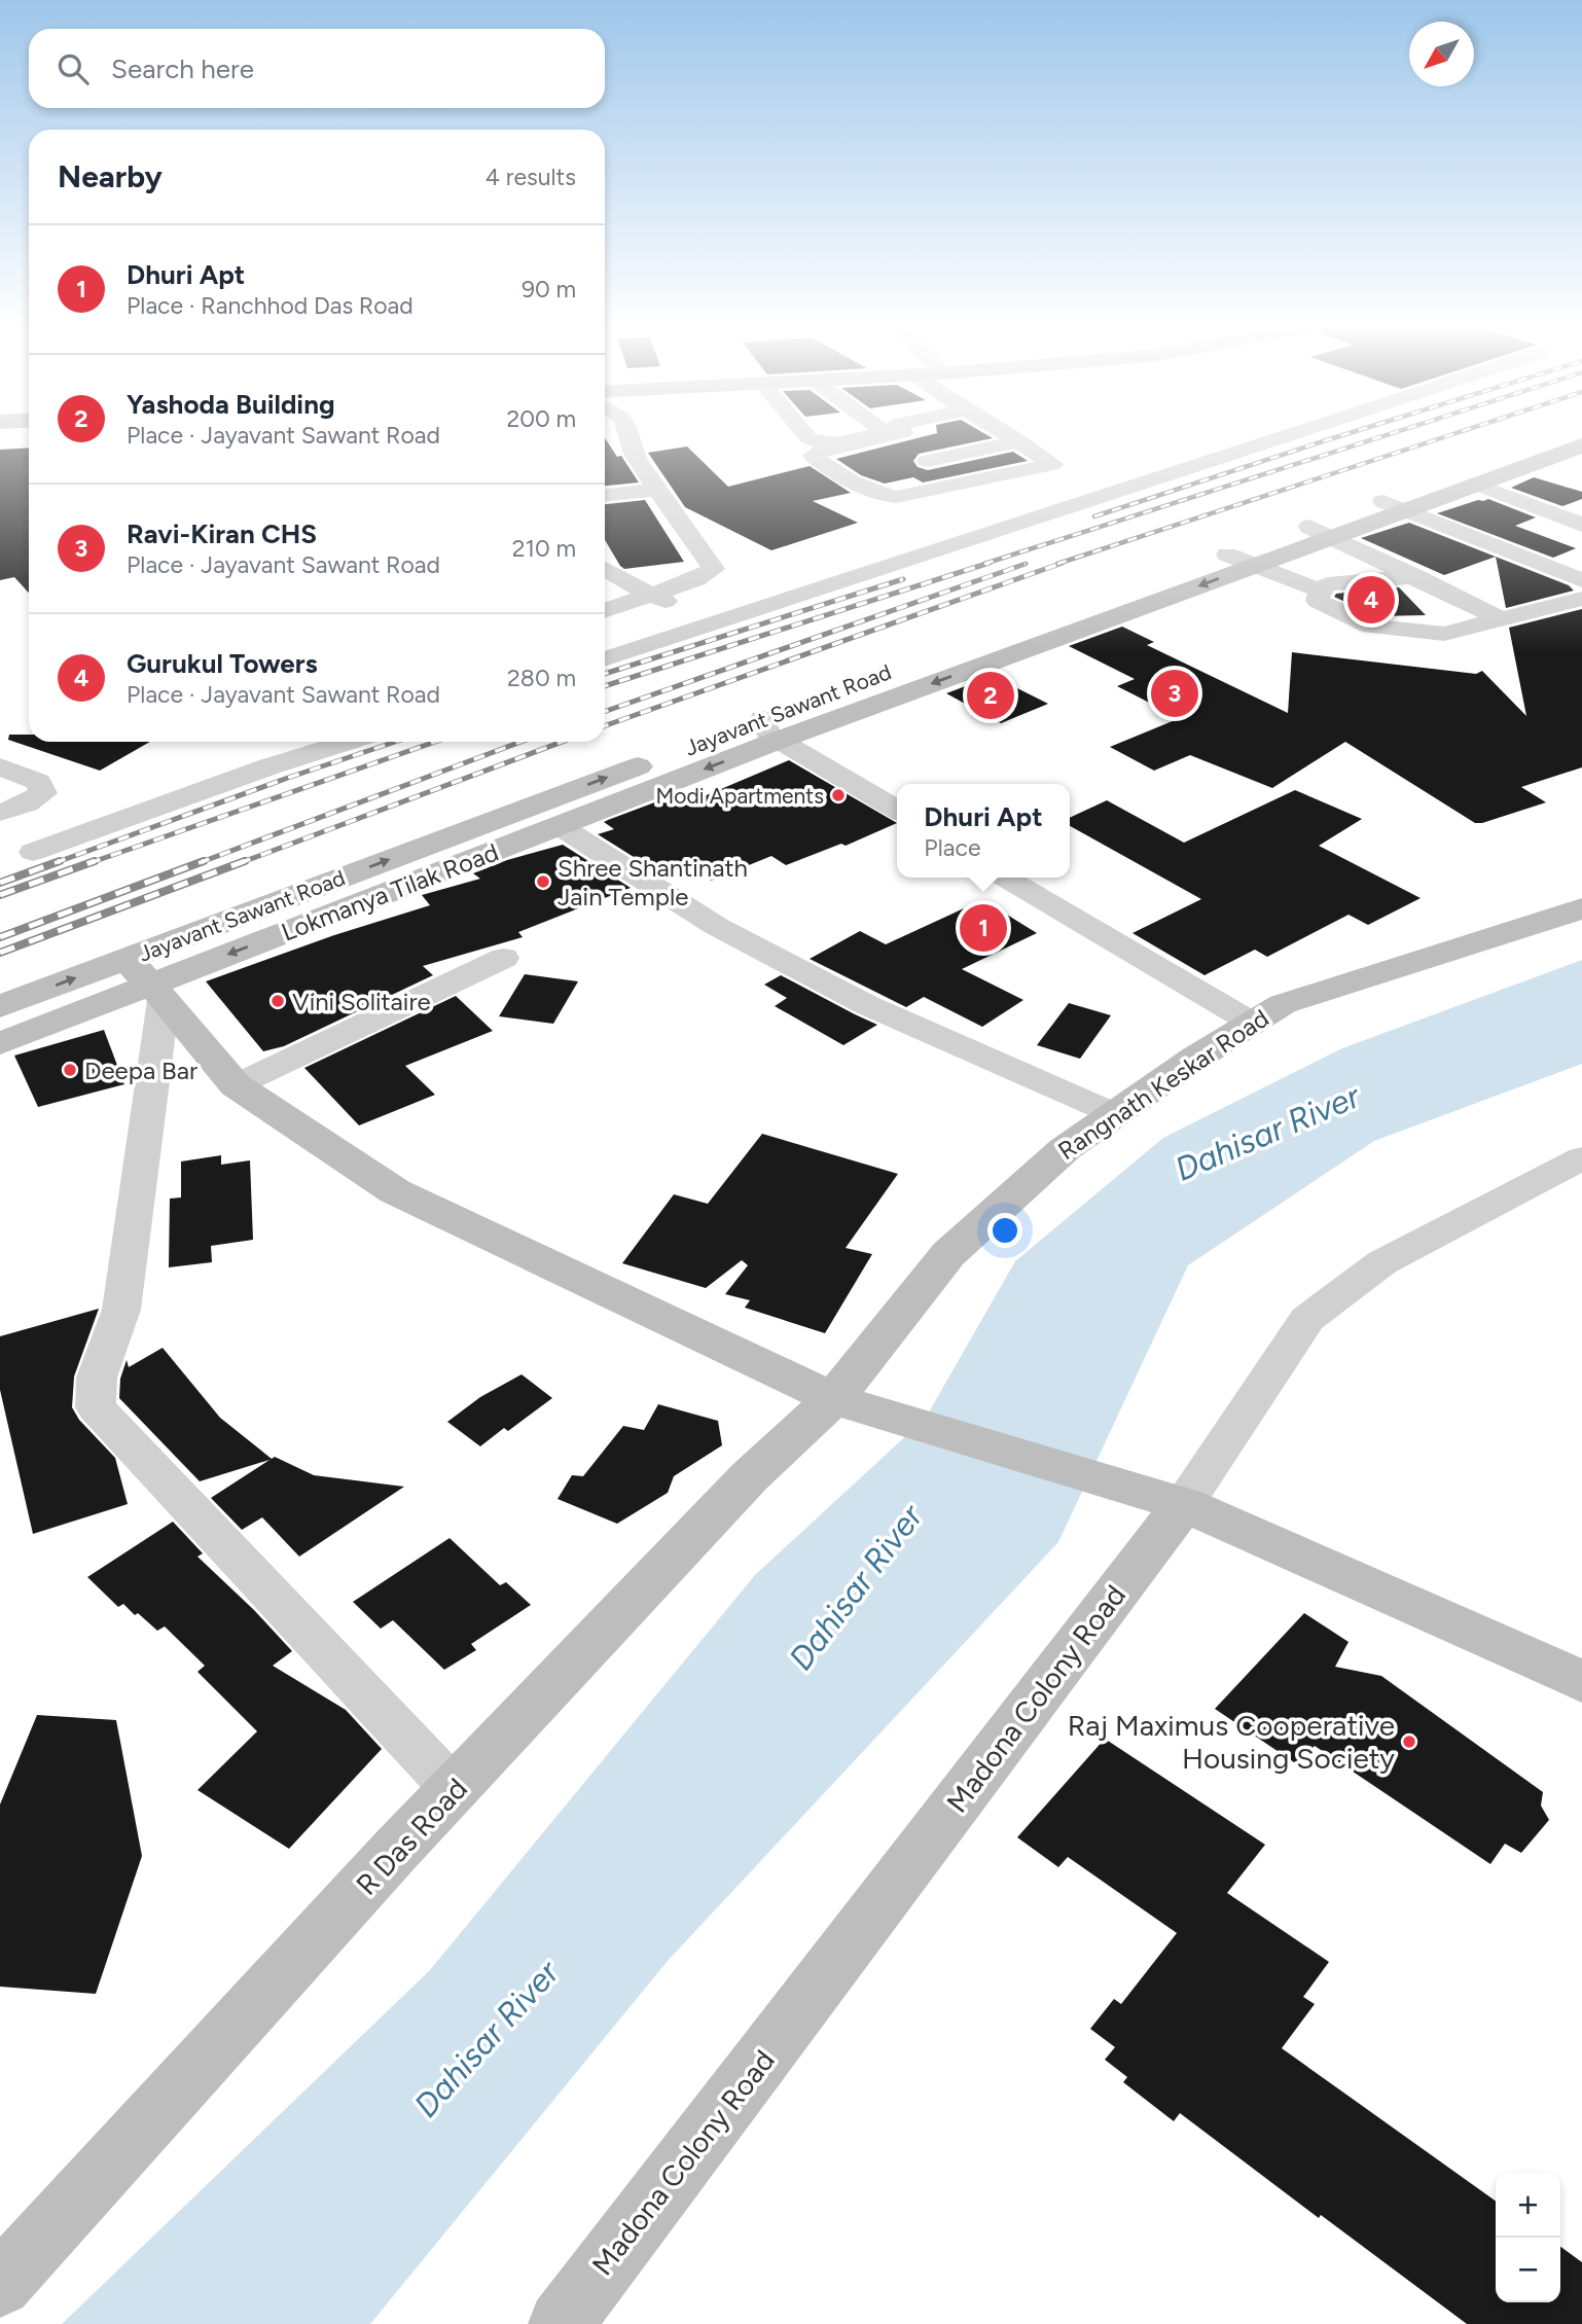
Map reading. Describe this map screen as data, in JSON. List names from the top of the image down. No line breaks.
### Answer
{"streets":{"street":["Jayavant Sawant Road","Lokmanya Tilak Road","Rangnath Keskar Road","Madona Colony Road","R Das Road"]},"crossings":[["Jayavant Sawant Road","Lokmanya Tilak Road"],["Rangnath Keskar Road","R Das Road"]],"water":["Dahisar River"],"places":["Modi Apartments","Shree Shantinath Jain Temple","Vini Solitaire","Deepa Bar","Raj Maximus Cooperative Housing Society"],"north":"bottom left","page":{"search":"Search here","heading":["Nearby","4 results"],"list":[{"mark":"1","name":"Dhuri Apt","note":"Place · Ranchhod Das Road","value":"90 m"},{"mark":"2","name":"Yashoda Building","note":"Place · Jayavant Sawant Road","value":"200 m"},{"mark":"3","name":"Ravi-Kiran CHS","note":"Place · Jayavant Sawant Road","value":"210 m"},{"mark":"4","name":"Gurukul Towers","note":"Place · Jayavant Sawant Road","value":"280 m"}],"pins":["4","3","2","1"],"popup":["Dhuri Apt","Place"],"map_buttons":["+","−"]}}
